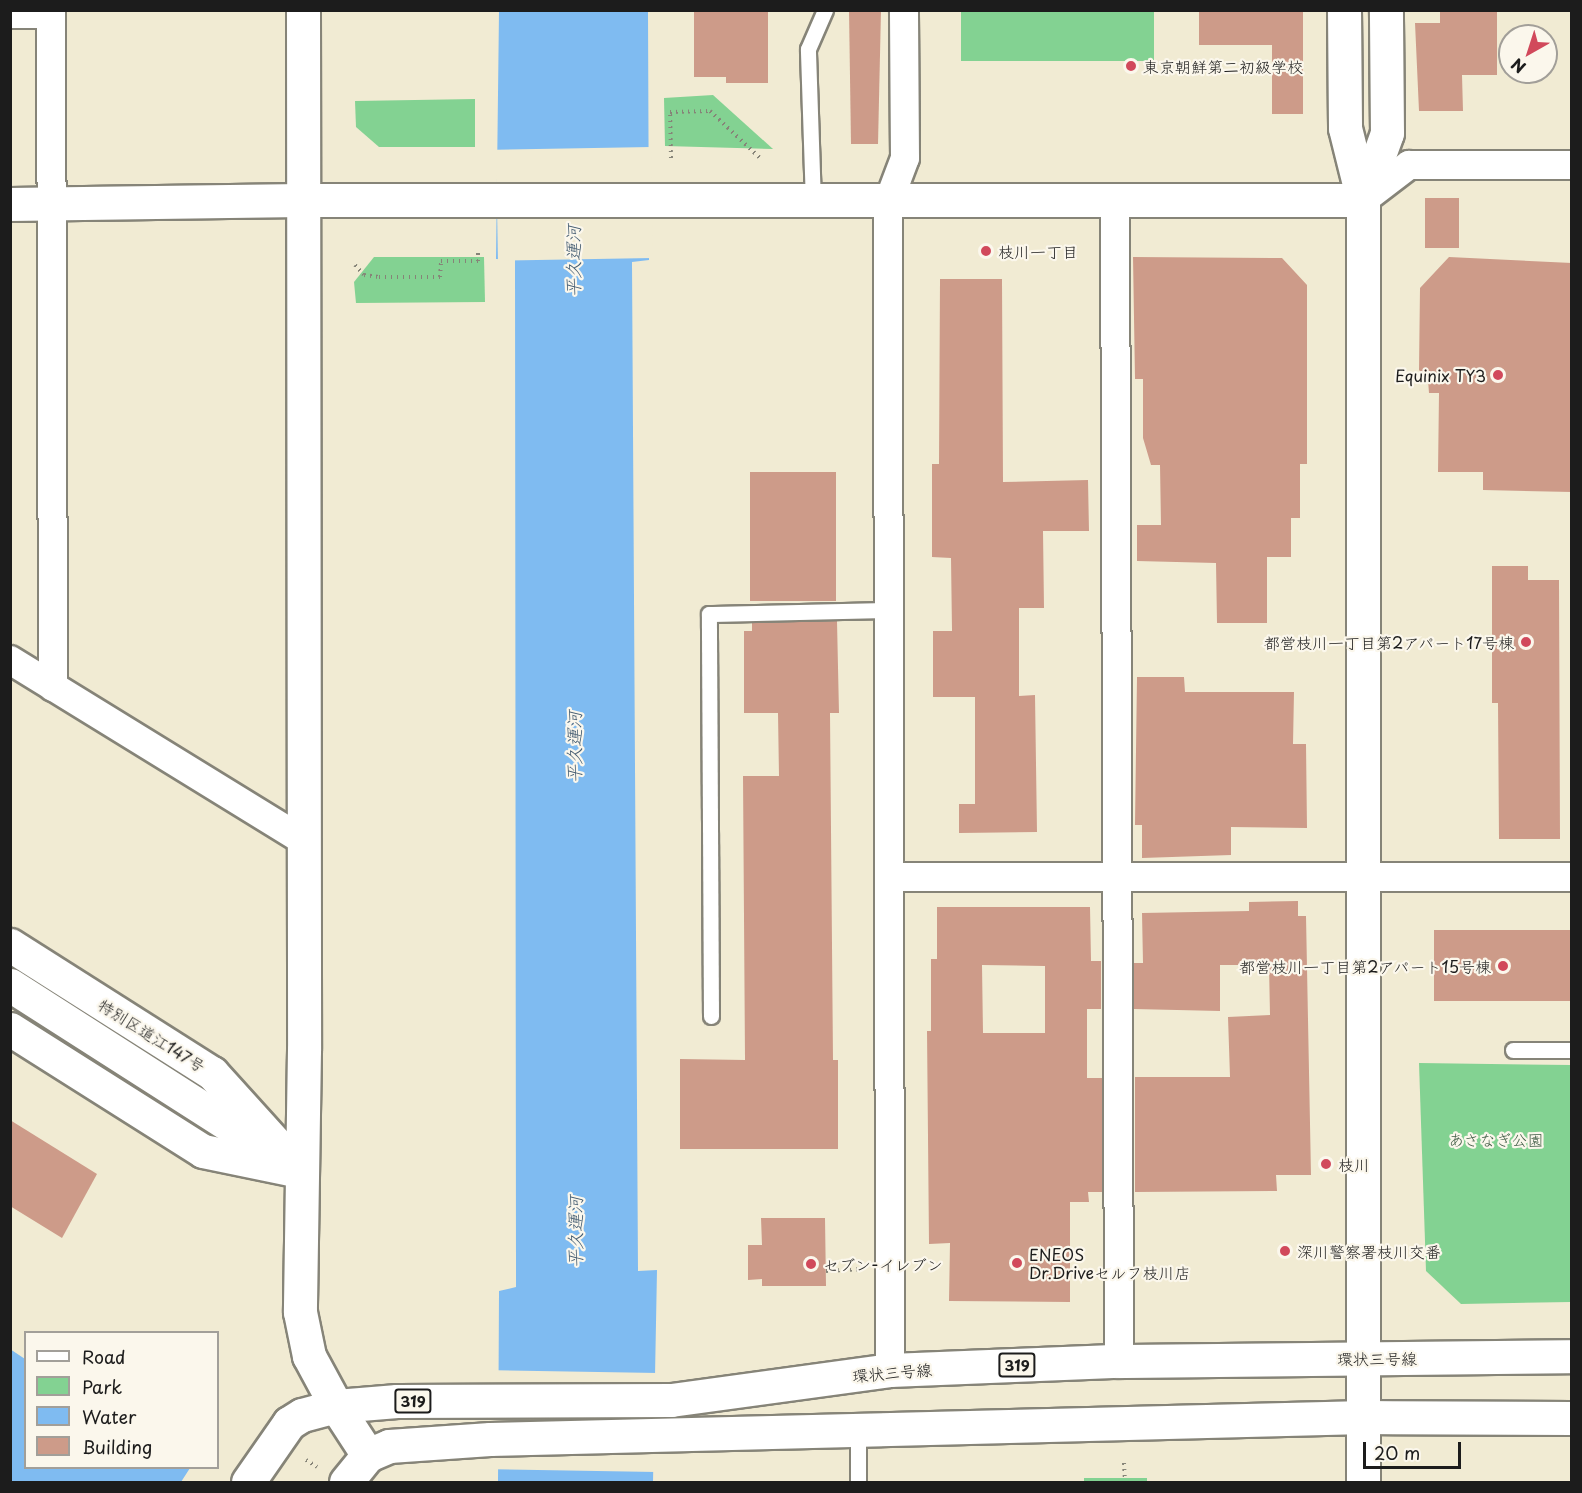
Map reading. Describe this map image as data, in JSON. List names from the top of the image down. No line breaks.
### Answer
{"streets":{"main road":["特別区道江147号","環状三号線","319"]},"water":["平久運河"],"parks":["あさなぎ公園"],"places":["東京朝鮮第二初級学校","枝川一丁目","Equinix TY3","都営枝川一丁目第2アパート17号棟","都営枝川一丁目第2アパート15号棟","枝川","深川警察署枝川交番","ENEOS Dr.Driveセルフ枝川店","セブン-イレブン"],"legend":["Road","Park","Water","Building"],"scale_bar":"20 m","north":"bottom left"}
